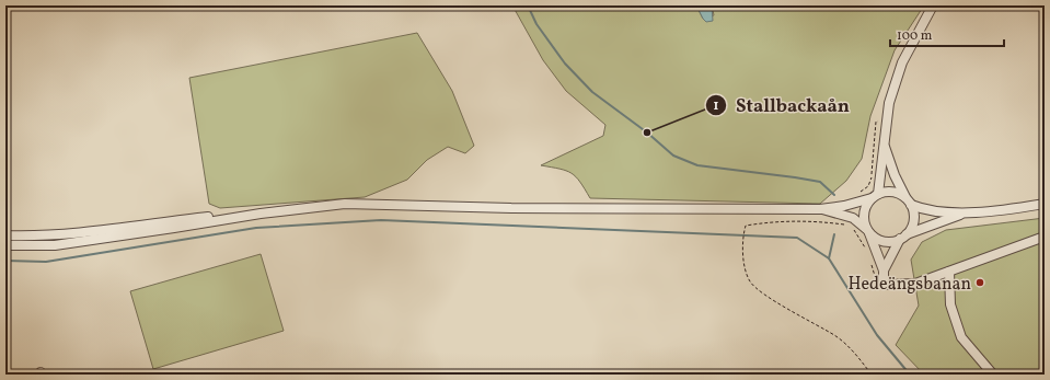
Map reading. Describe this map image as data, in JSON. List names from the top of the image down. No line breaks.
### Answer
{"places":["Stallbackaån","Hedeängsbanan"],"scale_bar":"100 m"}
